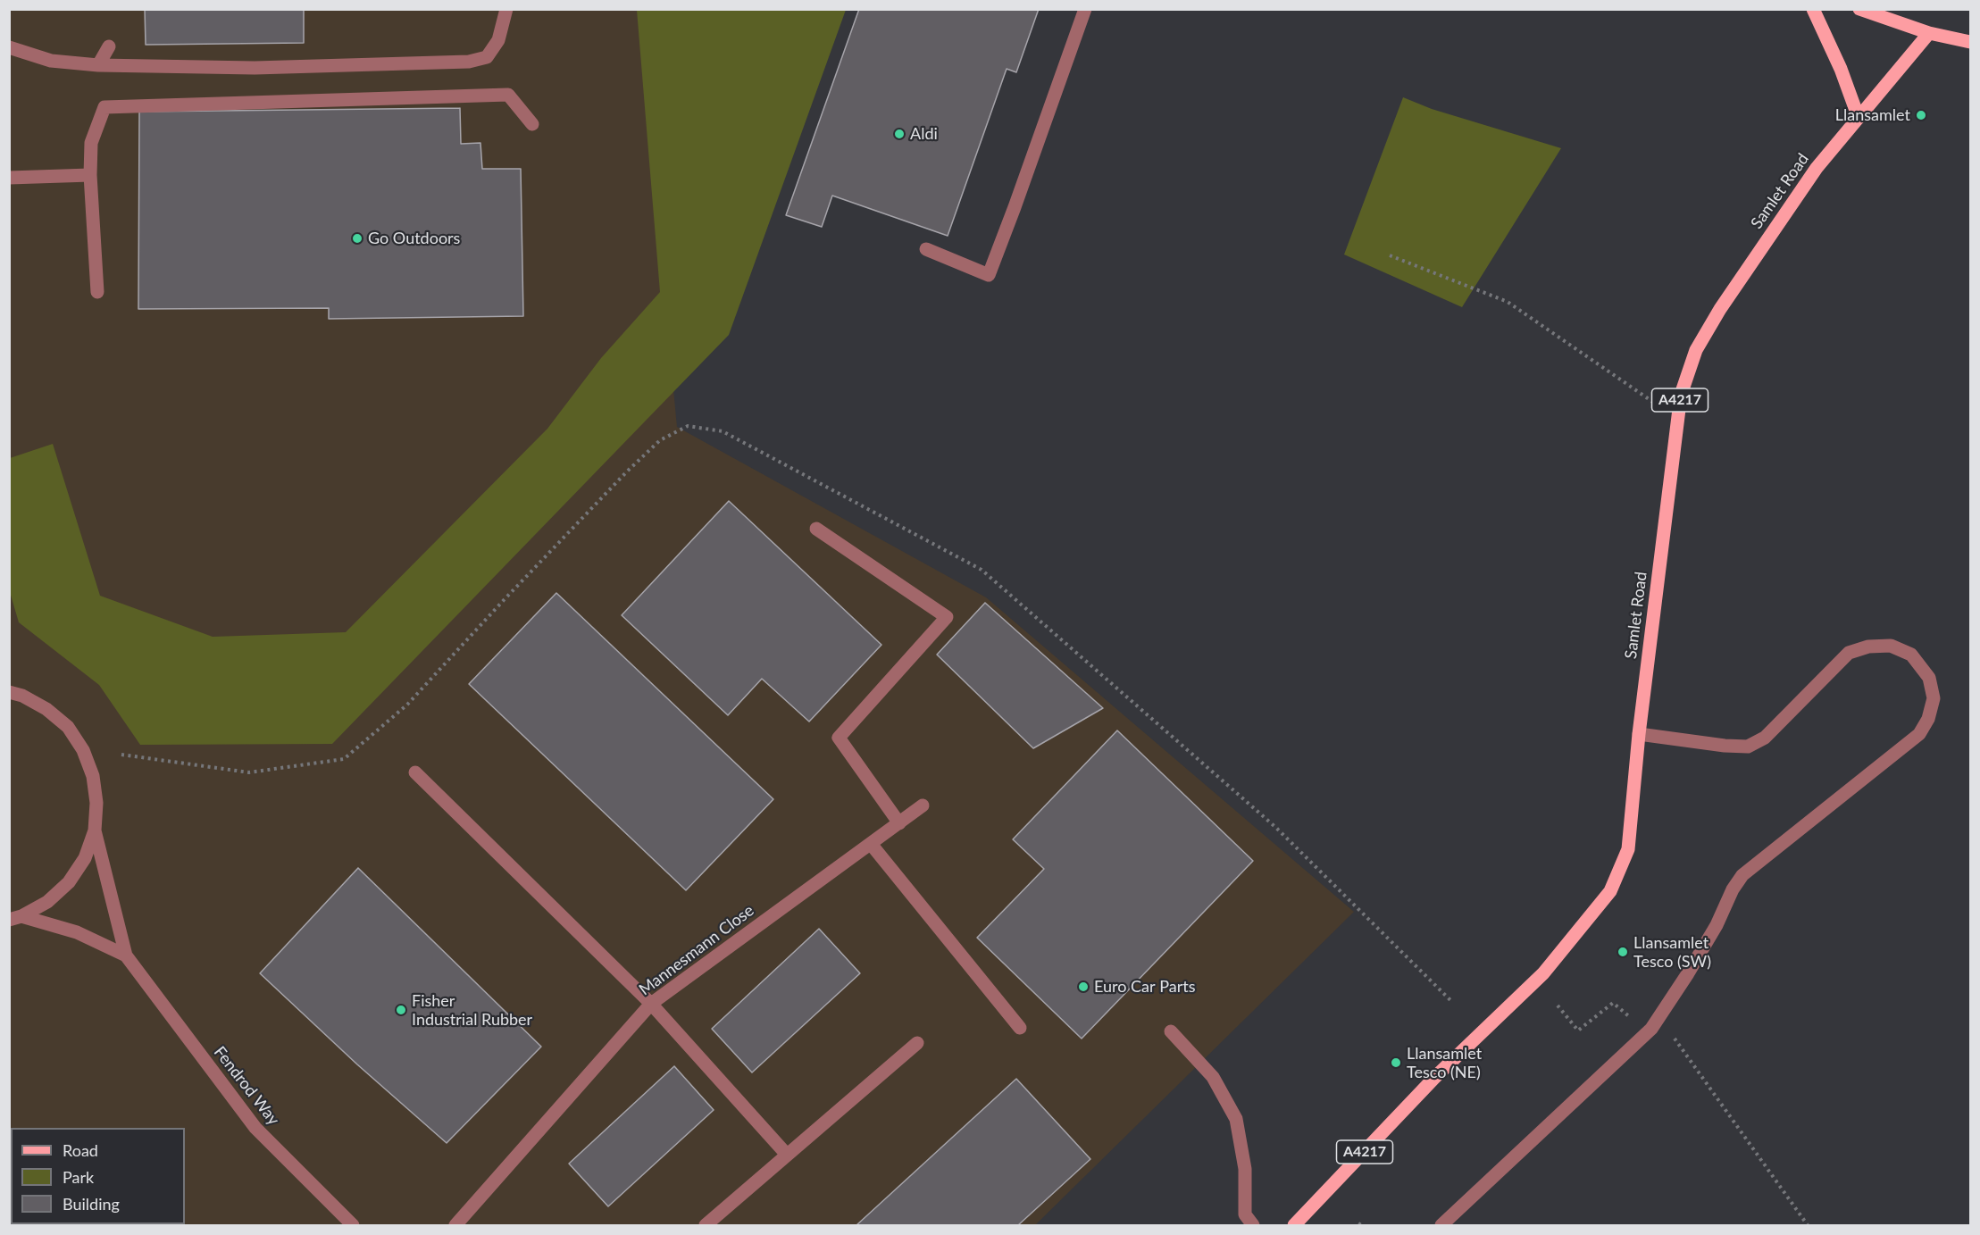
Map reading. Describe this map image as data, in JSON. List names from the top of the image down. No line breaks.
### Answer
{"streets":{"main road":["Samlet Road","A4217"],"street":["Mannesmann Close","Fendrod Way"]},"places":["Llansamlet","Aldi","Go Outdoors","Llansamlet Tesco (SW)","Euro Car Parts","Fisher Industrial Rubber","Llansamlet Tesco (NE)"],"legend":["Road","Park","Building"]}
